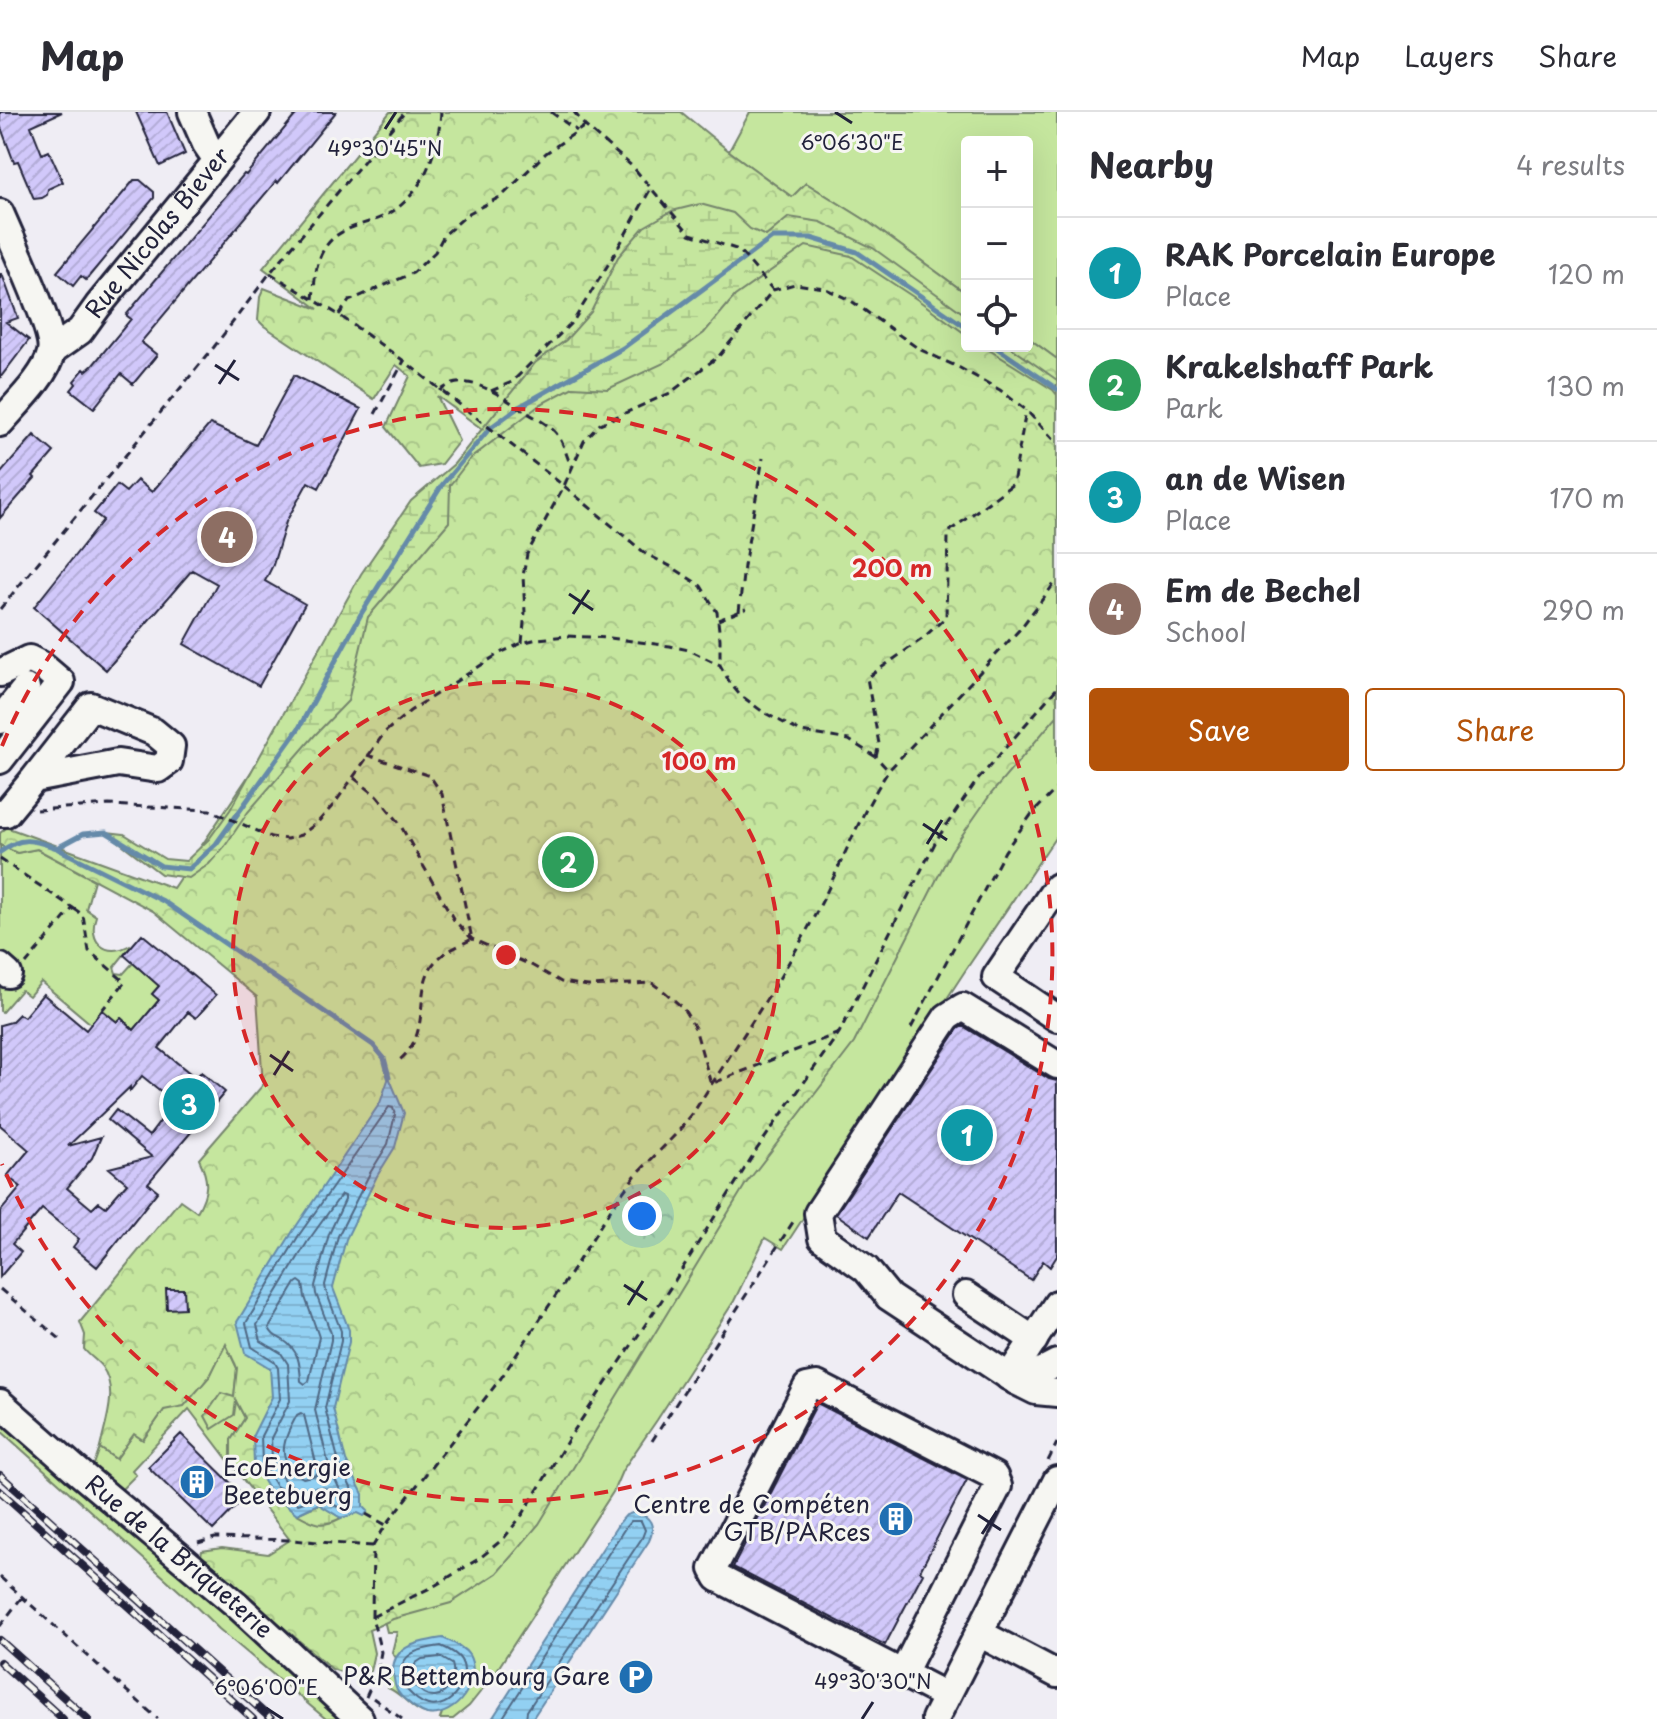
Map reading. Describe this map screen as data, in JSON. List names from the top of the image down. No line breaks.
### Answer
{"streets":{"street":["Rue Nicolas Biever","Rue de la Briqueterie"]},"places":{"building":["EcoEnergie Beetebuerg","Centre de Compéten GTB/PARces"],"parking":["P&R Bettembourg Gare"]},"page":{"header":"Map","nav":["Map","Layers","Share"],"heading":["Nearby","4 results"],"map_buttons":["+","−"],"list":[{"mark":"1","name":"RAK Porcelain Europe","note":"Place","value":"120 m"},{"mark":"2","name":"Krakelshaff Park","note":"Park","value":"130 m"},{"mark":"3","name":"an de Wisen","note":"Place","value":"170 m"},{"mark":"4","name":"Em de Bechel","note":"School","value":"290 m"}],"pins":["4","2","3","1"],"buttons":["Save","Share"]},"coordinates":["6°06'30\"E","49°30'45\"N","49°30'30\"N","6°06'00\"E"],"rings":["200 m","100 m"]}
